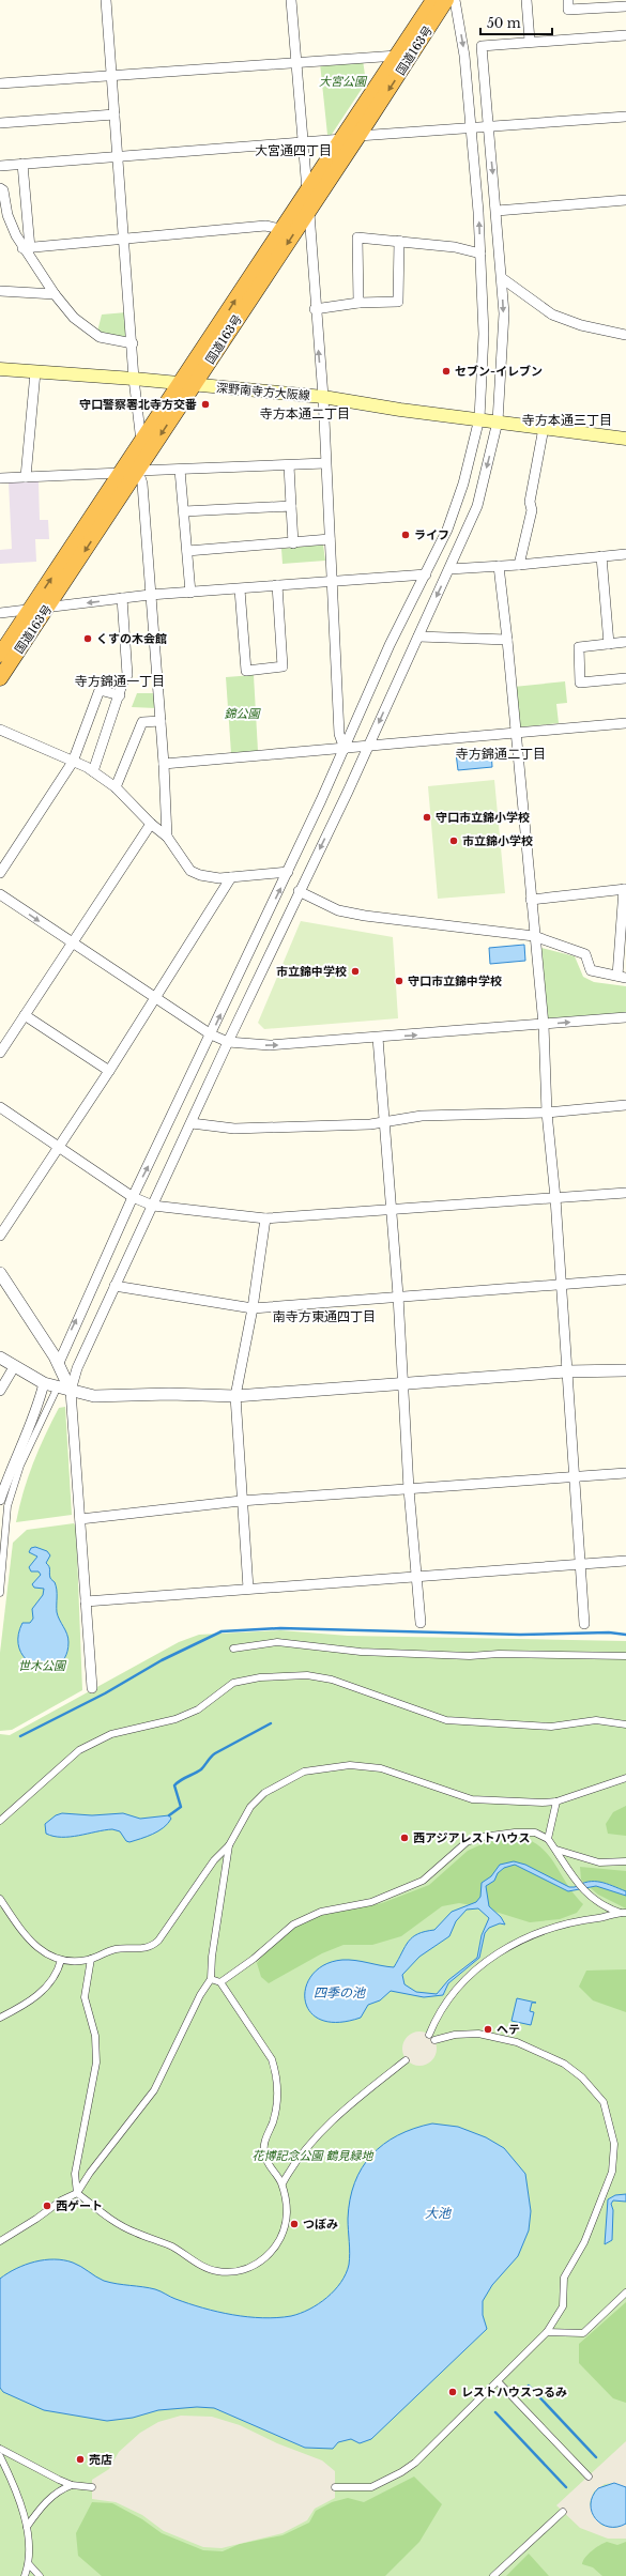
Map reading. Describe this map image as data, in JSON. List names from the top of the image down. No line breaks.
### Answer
{"streets":{"highway":["国道163号"],"main road":["深野南寺方大阪線"]},"crossings":[["国道163号","深野南寺方大阪線"]],"districts":["大宮通四丁目","寺方本通二丁目","寺方本通三丁目","寺方錦通一丁目","寺方錦通二丁目","南寺方東通四丁目"],"water":["四季の池","大池"],"parks":["大宮公園","錦公園","世木公園","花博記念公園 鶴見緑地"],"places":["セブン-イレブン","守口警察署北寺方交番","ライフ","くすの木会館","守口市立錦小学校","市立錦小学校","市立錦中学校","守口市立錦中学校","西アジアレストハウス","ヘテ","西ゲート","つぼみ","レストハウスつるみ","売店"],"scale_bar":"50 m"}
